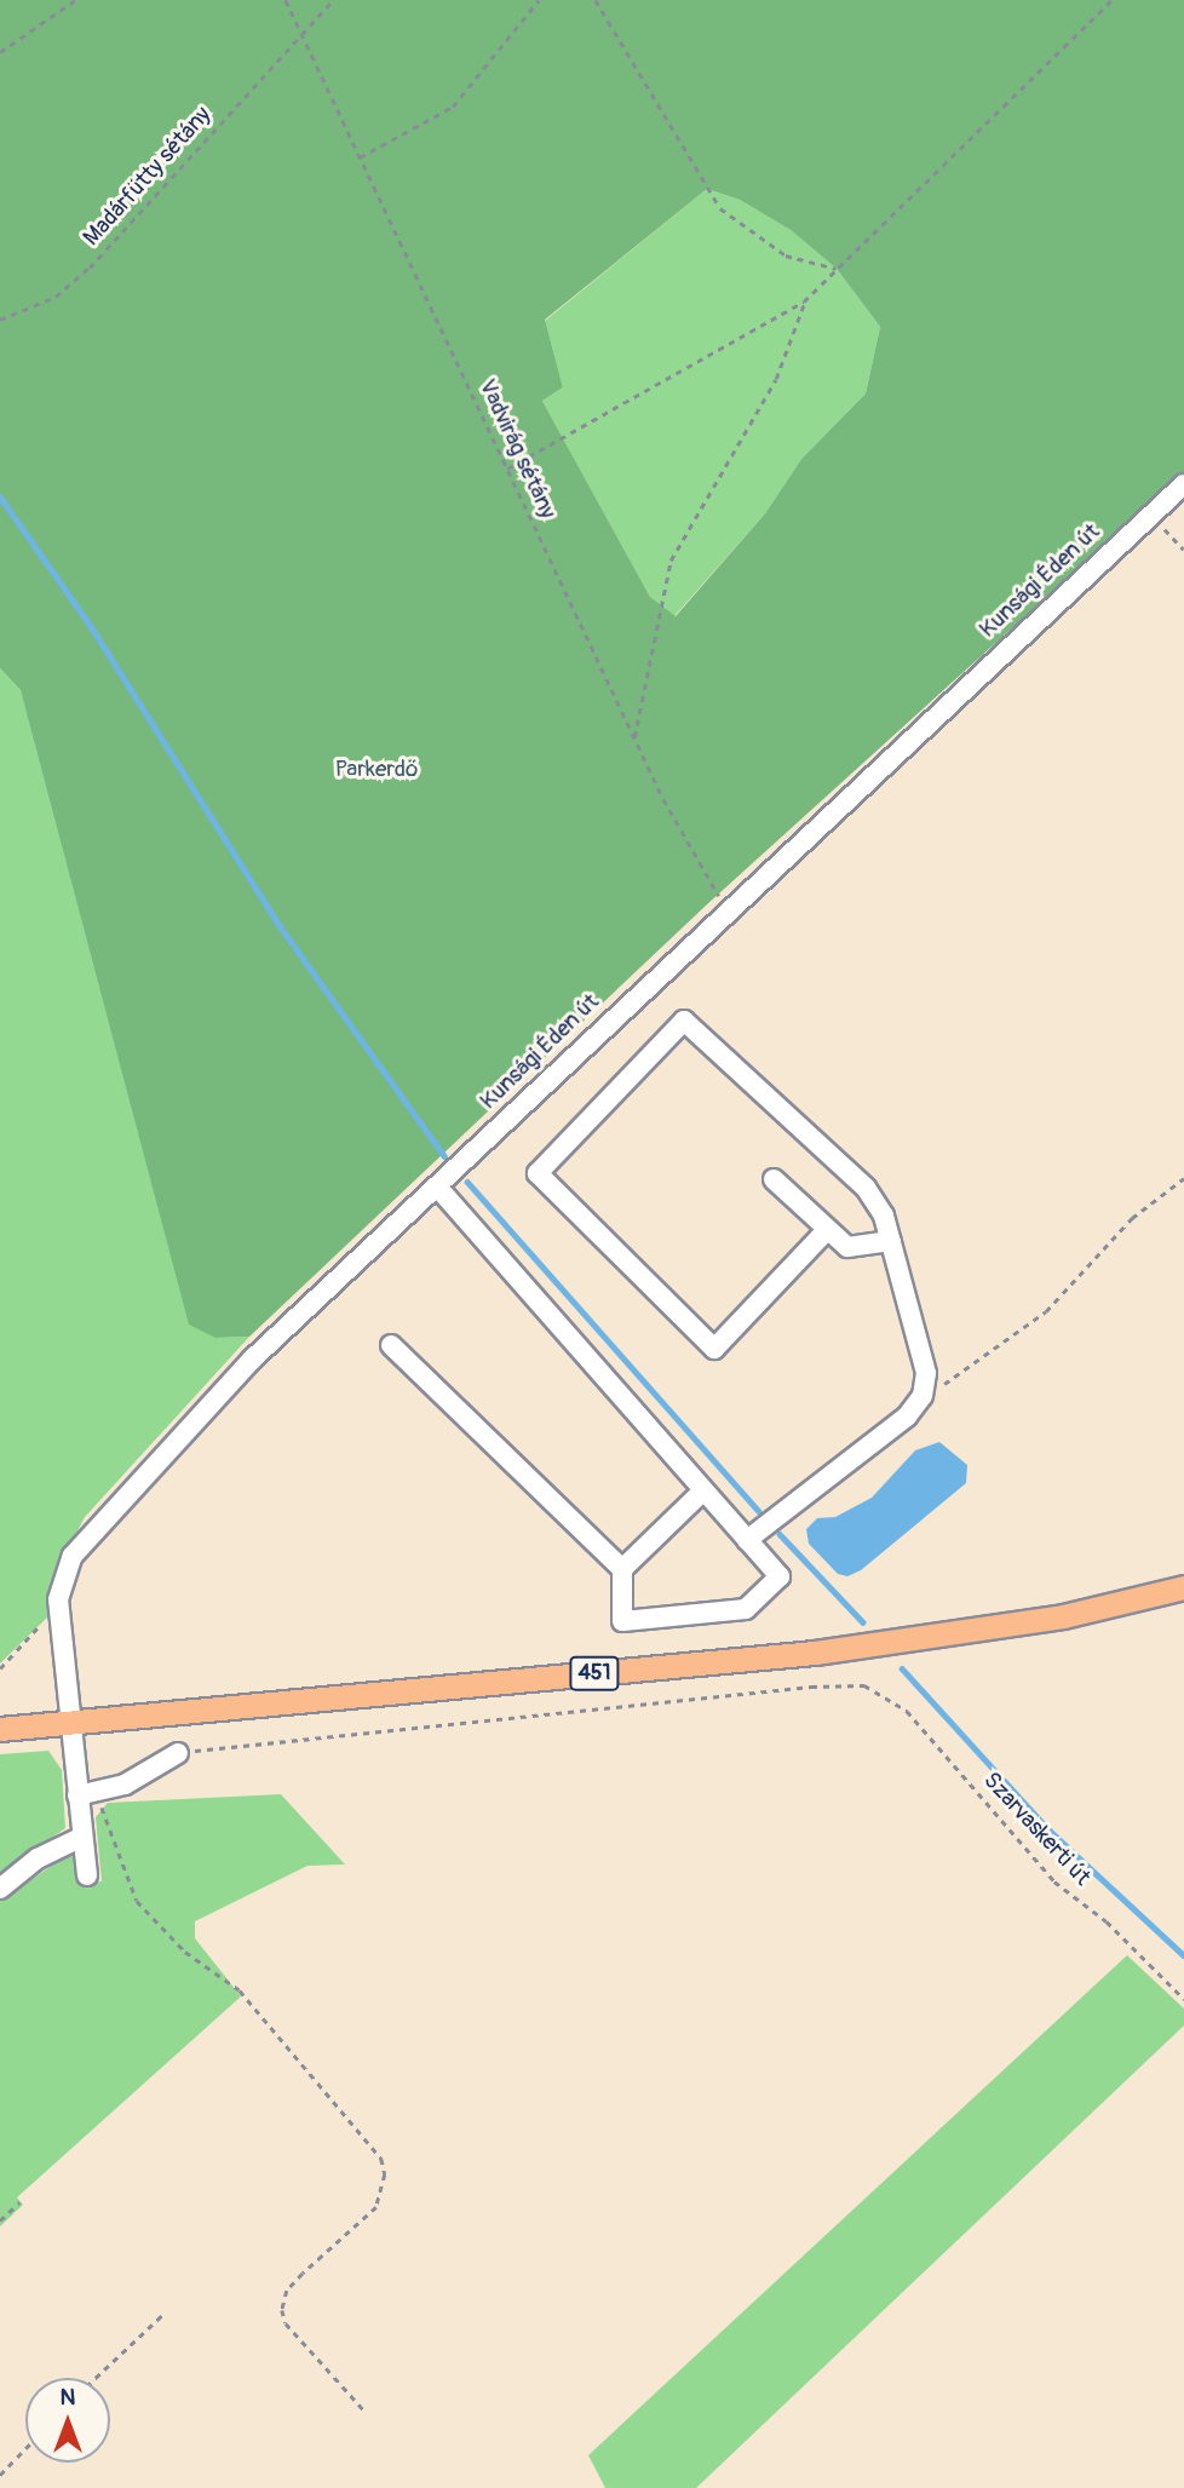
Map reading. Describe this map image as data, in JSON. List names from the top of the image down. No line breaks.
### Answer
{"streets":{"main road":["451"],"street":["Kunsági Éden út"],"path":["Madárfütty sétány","Vadvirág sétány","Szarvaskerti út"]},"crossings":[["Madárfütty sétány","Vadvirág sétány"],["Vadvirág sétány","Kunsági Éden út"],["Kunsági Éden út","451"]],"parks":["Parkerdő"],"north":"top"}
